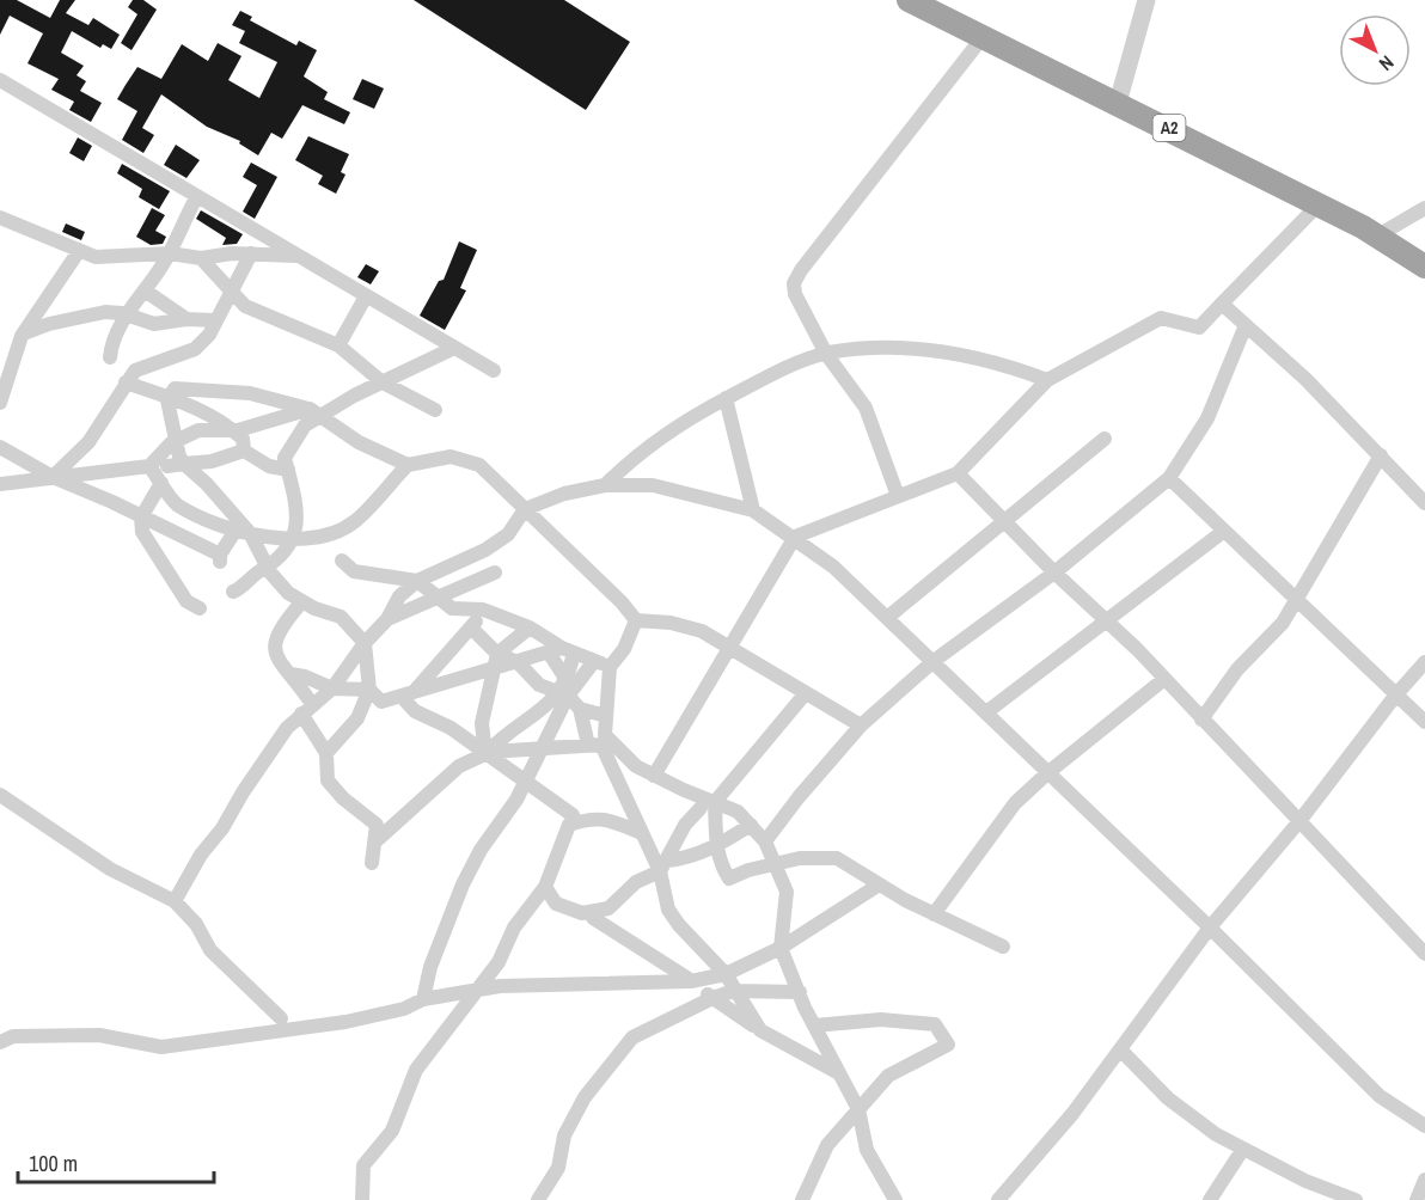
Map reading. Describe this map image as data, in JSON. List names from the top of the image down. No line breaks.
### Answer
{"streets":{"highway":["A2"]},"scale_bar":"100 m","north":"bottom right"}
